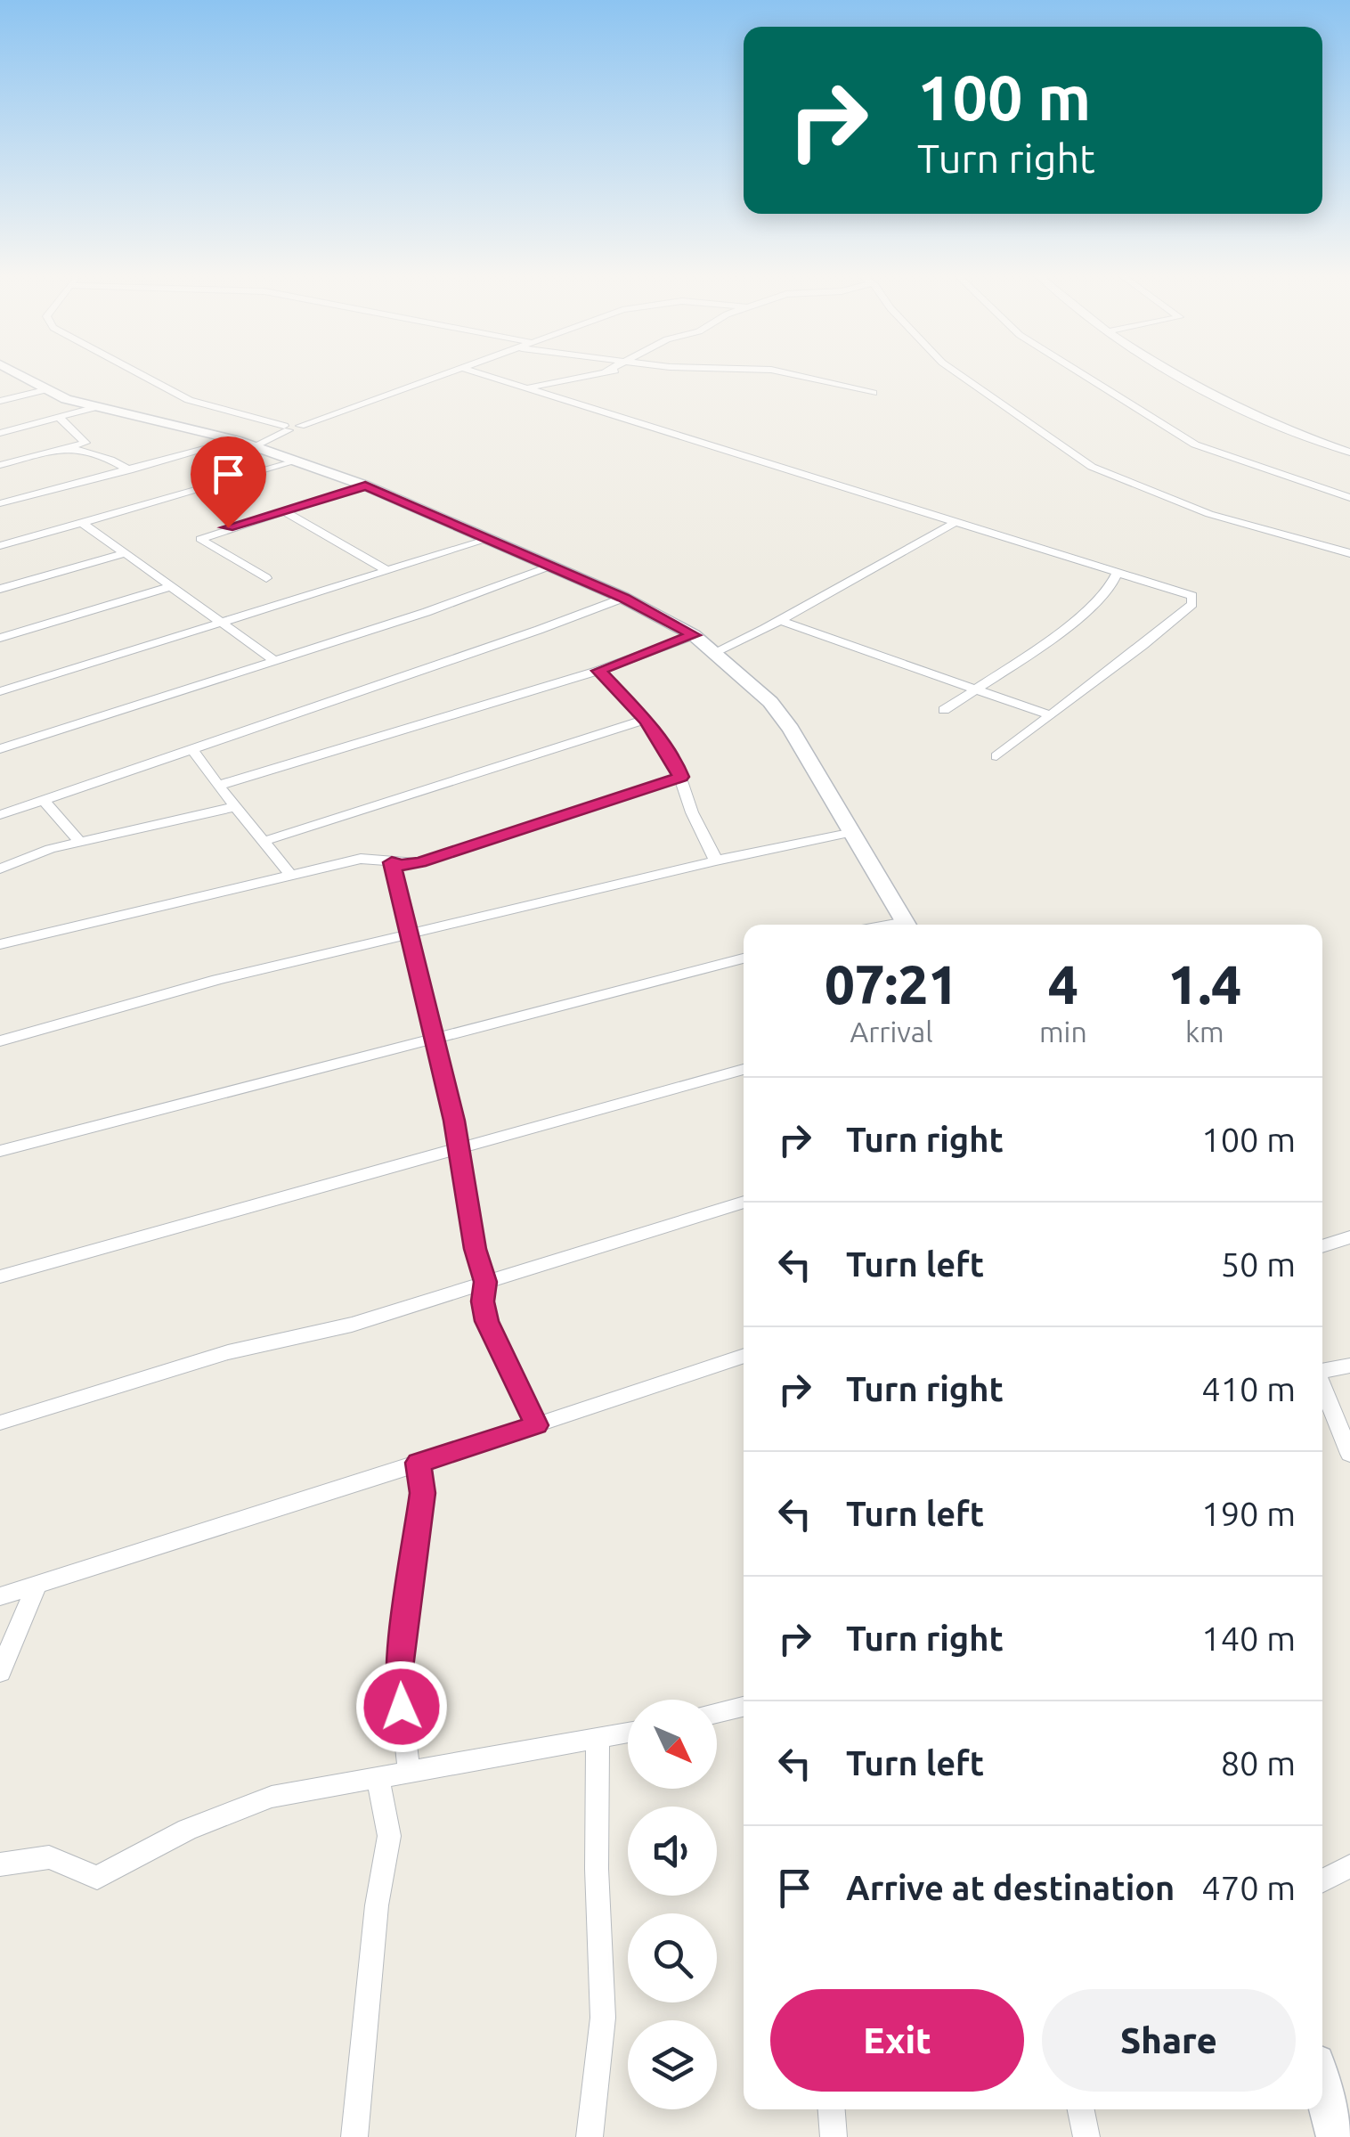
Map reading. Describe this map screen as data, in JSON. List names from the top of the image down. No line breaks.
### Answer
{"north":"bottom right","page":{"turn":["100 m","Turn right"],"eta":["07:21","Arrival","4","min","1.4","km"],"list":[{"name":"Turn right","value":"100 m"},{"name":"Turn left","value":"50 m"},{"name":"Turn right","value":"410 m"},{"name":"Turn left","value":"190 m"},{"name":"Turn right","value":"140 m"},{"name":"Turn left","value":"80 m"},{"name":"Arrive at destination","value":"470 m"}],"buttons":["Exit","Share"]}}
